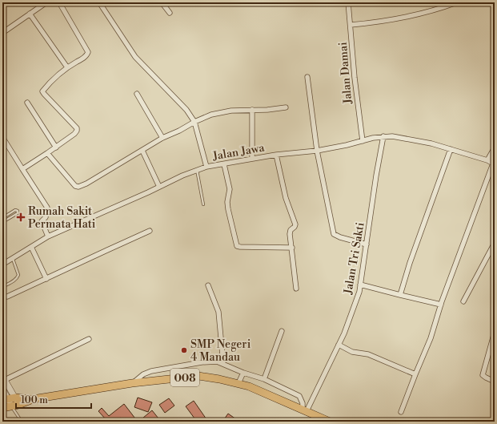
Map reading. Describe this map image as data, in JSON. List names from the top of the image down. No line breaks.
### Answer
{"streets":{"highway":["008"],"street":["Jalan Damai","Jalan Jawa","Jalan Tri Sakti"]},"crossings":[["Jalan Damai","Jalan Jawa"],["Jalan Jawa","Jalan Tri Sakti"],["Jalan Tri Sakti","008"]],"places":{"health":["Rumah Sakit Permata Hati"],"other":["SMP Negeri 4 Mandau"]},"scale_bar":"100 m"}
